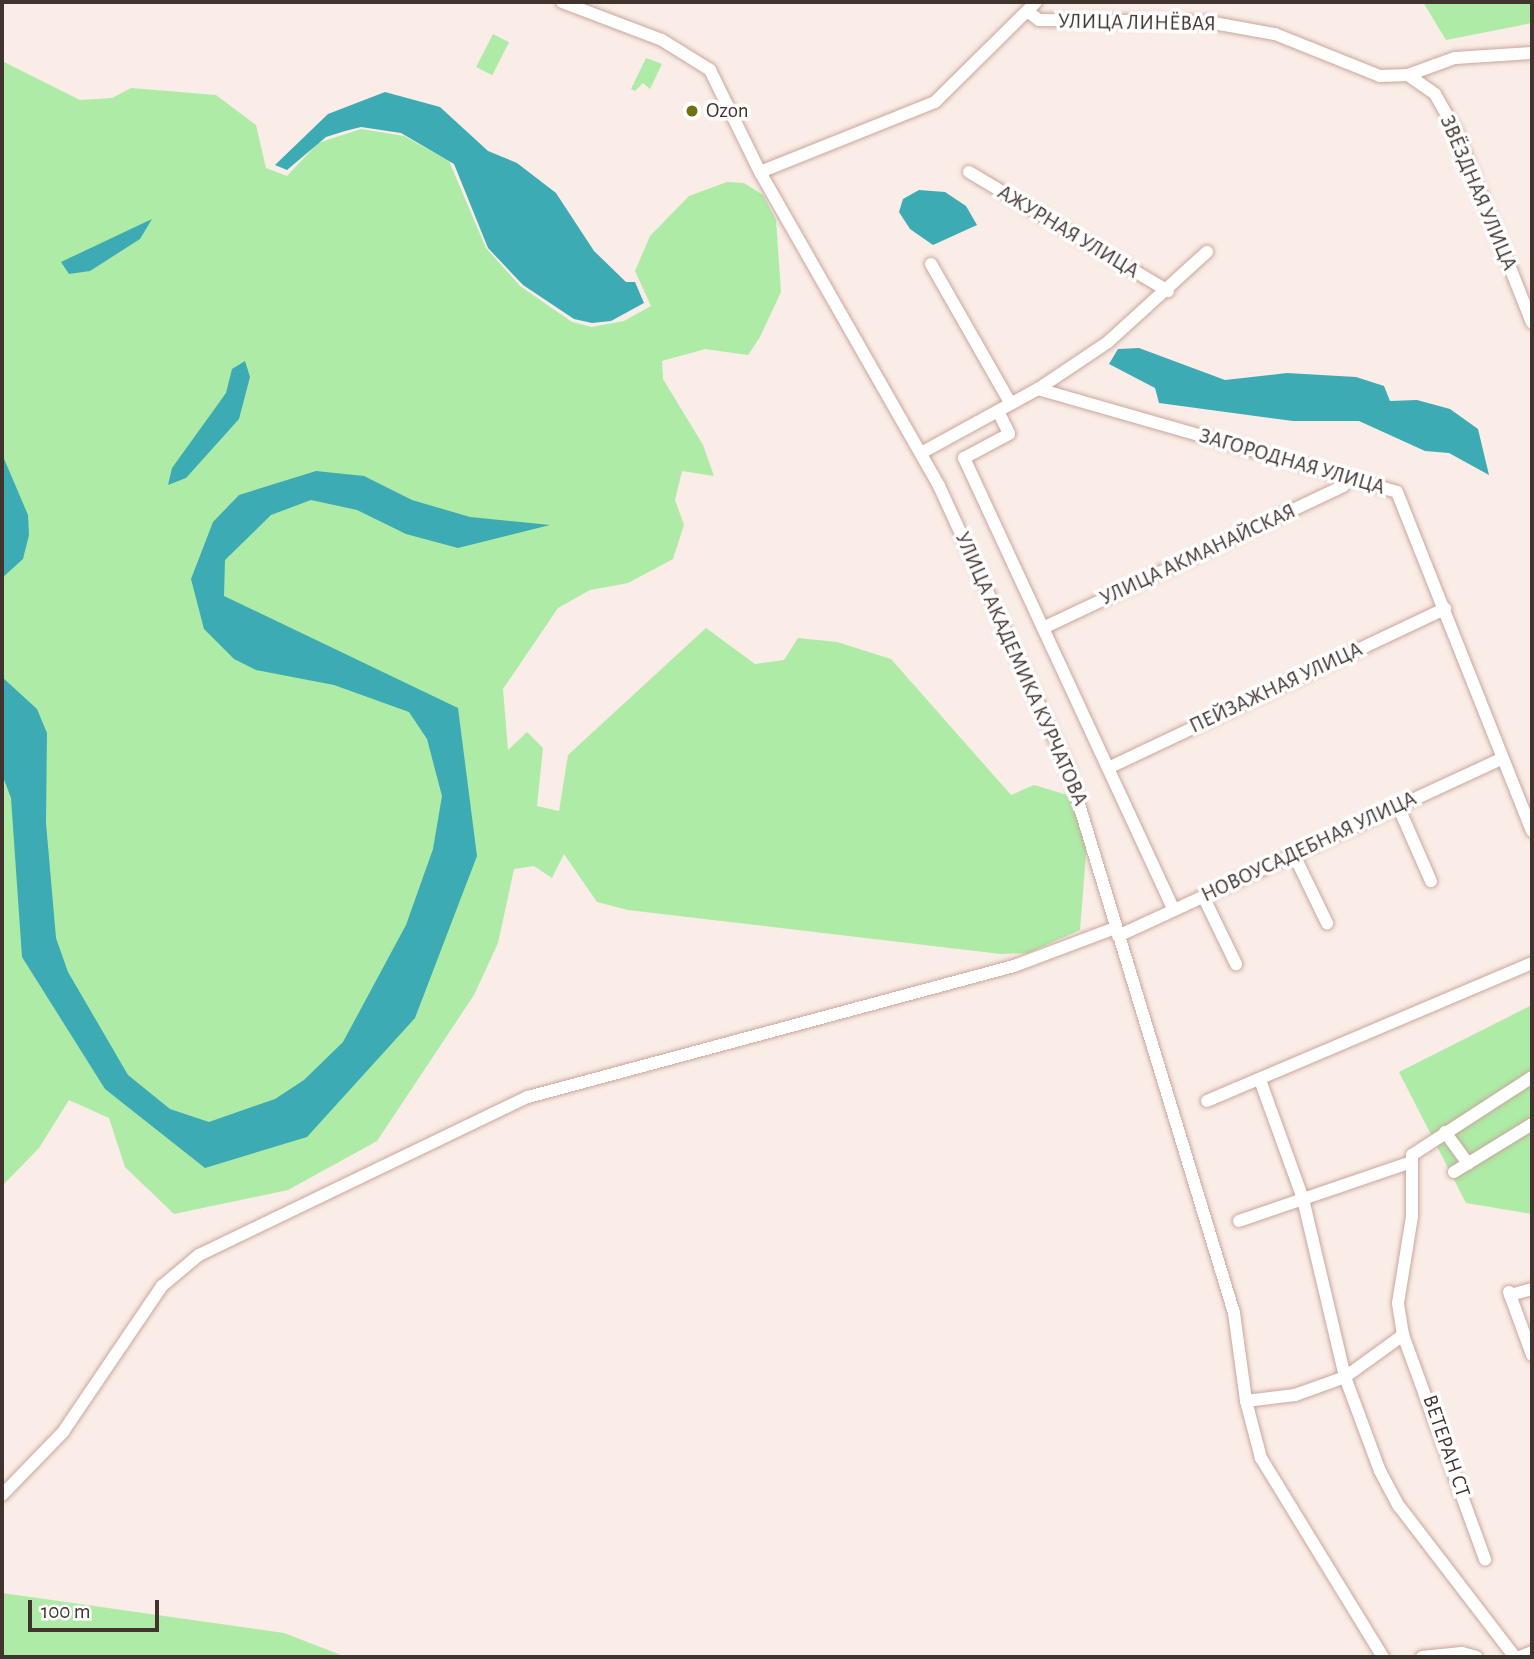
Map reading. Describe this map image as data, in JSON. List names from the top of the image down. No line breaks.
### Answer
{"streets":{"street":["УЛИЦА ЛИНЁВАЯ","ЗВЁЗДНАЯ УЛИЦА","АЖУРНАЯ УЛИЦА","ЗАГОРОДНАЯ УЛИЦА","УЛИЦА АКМАНАЙСКАЯ","УЛИЦА АКАДЕМИКА КУРЧАТОВА","ПЕЙЗАЖНАЯ УЛИЦА","НОВОУСАДЕБНАЯ УЛИЦА","ВЕТЕРАН СТ"]},"crossings":[["УЛИЦА ЛИНЁВАЯ","ЗВЁЗДНАЯ УЛИЦА"],["ЗАГОРОДНАЯ УЛИЦА","УЛИЦА АКМАНАЙСКАЯ"],["ЗАГОРОДНАЯ УЛИЦА","ПЕЙЗАЖНАЯ УЛИЦА"],["ЗАГОРОДНАЯ УЛИЦА","НОВОУСАДЕБНАЯ УЛИЦА"],["УЛИЦА АКАДЕМИКА КУРЧАТОВА","НОВОУСАДЕБНАЯ УЛИЦА"]],"places":["Ozon"],"scale_bar":"100 m"}
